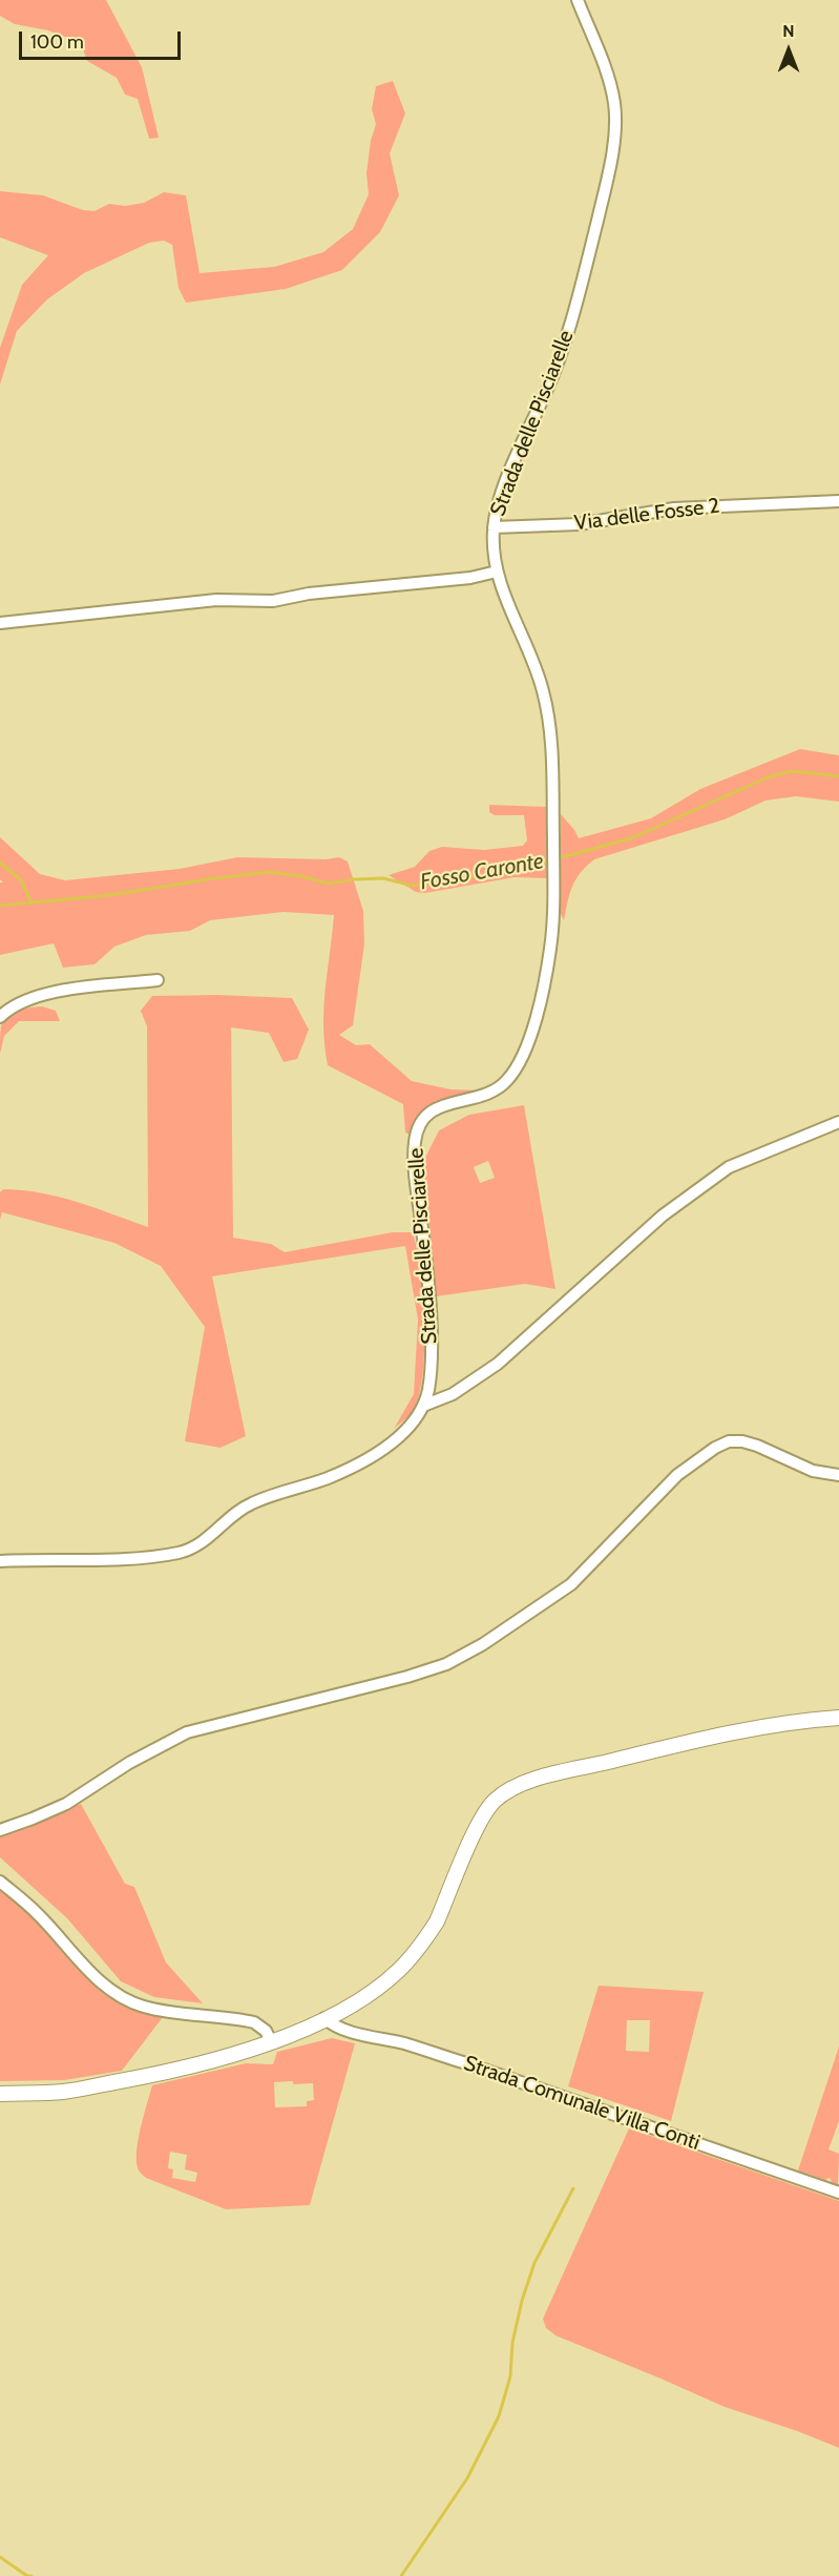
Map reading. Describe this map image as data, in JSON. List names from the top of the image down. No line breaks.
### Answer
{"streets":{"street":["Strada delle Pisciarelle","Via delle Fosse 2","Strada Comunale Villa Conti"]},"crossings":[["Strada delle Pisciarelle","Via delle Fosse 2"]],"water":["Fosso Caronte"],"scale_bar":"100 m","north":"top"}
